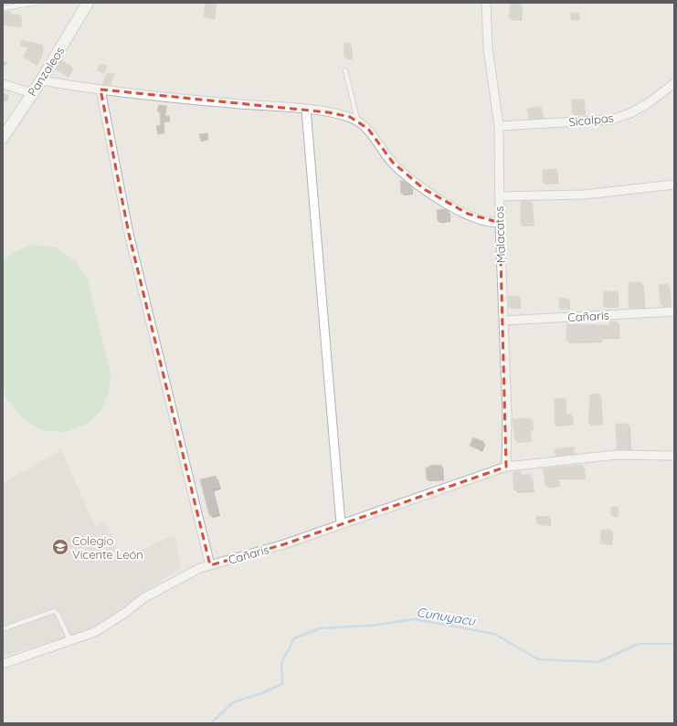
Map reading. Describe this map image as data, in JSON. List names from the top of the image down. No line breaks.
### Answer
{"streets":{"street":["Panzaleos","Sicalpas","Malacatos","Cañaris"]},"crossings":[["Sicalpas","Malacatos"],["Malacatos","Cañaris"]],"water":["Cunuyacu"],"places":{"school or university":["Colegio Vicente León"]}}
